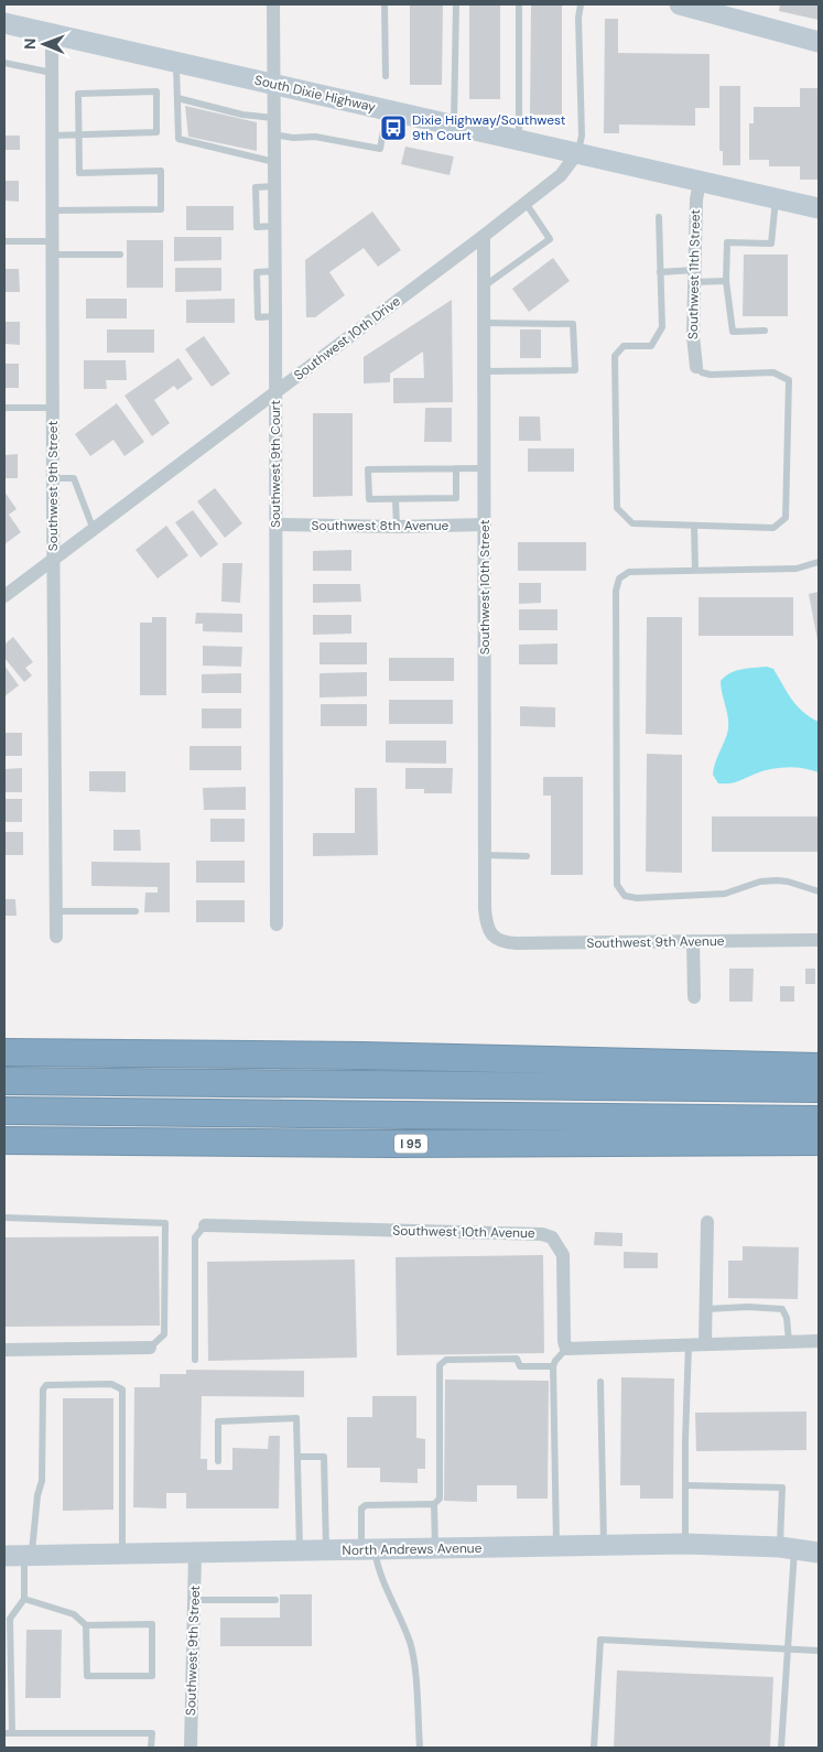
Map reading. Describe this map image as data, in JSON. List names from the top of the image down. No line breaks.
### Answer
{"streets":{"highway":["I 95"],"main road":["South Dixie Highway","North Andrews Avenue"],"street":["Southwest 11th Street","Southwest 10th Drive","Southwest 9th Court","Southwest 9th Street","Southwest 8th Avenue","Southwest 10th Street","Southwest 9th Avenue","Southwest 10th Avenue"]},"crossings":[["South Dixie Highway","Southwest 11th Street"],["South Dixie Highway","Southwest 10th Drive"],["South Dixie Highway","Southwest 9th Court"],["South Dixie Highway","Southwest 9th Street"],["Southwest 10th Drive","Southwest 9th Court"],["Southwest 10th Drive","Southwest 9th Street"],["Southwest 10th Drive","Southwest 10th Street"],["Southwest 9th Court","Southwest 8th Avenue"],["Southwest 9th Street","North Andrews Avenue"],["Southwest 8th Avenue","Southwest 10th Street"],["Southwest 10th Street","Southwest 9th Avenue"]],"places":{"bus stop":["Dixie Highway/Southwest 9th Court"]},"north":"left"}
